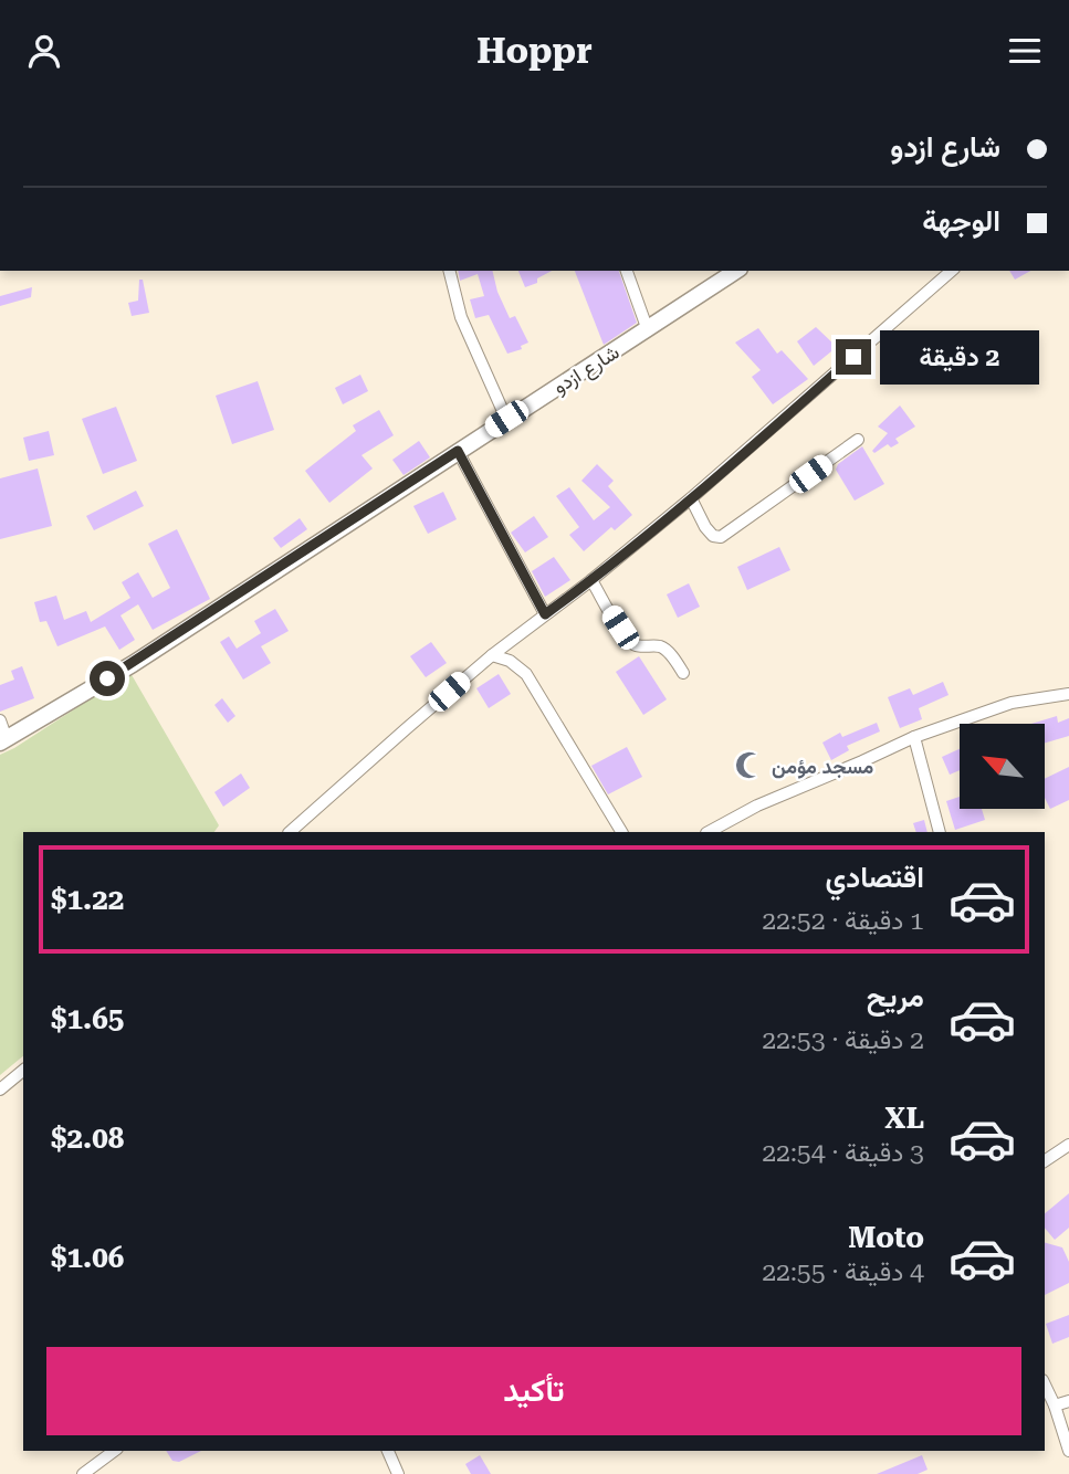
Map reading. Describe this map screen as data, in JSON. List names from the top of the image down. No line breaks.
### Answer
{"streets":{"street":["شارع ازدو"]},"places":{"mosque":["مسجد مؤمن"]},"north":"top left","page":{"header":"Hoppr","banner":["شارع ازدو","الوجهة"],"bubble":"2 دقيقة","list":[{"name":"اقتصادي","note":"1 دقيقة · 22:52","value":"$1.22"},{"name":"مريح","note":"2 دقيقة · 22:53","value":"$1.65"},{"name":"XL","note":"3 دقيقة · 22:54","value":"$2.08"},{"name":"Moto","note":"4 دقيقة · 22:55","value":"$1.06"}],"buttons":"تأكيد"}}
